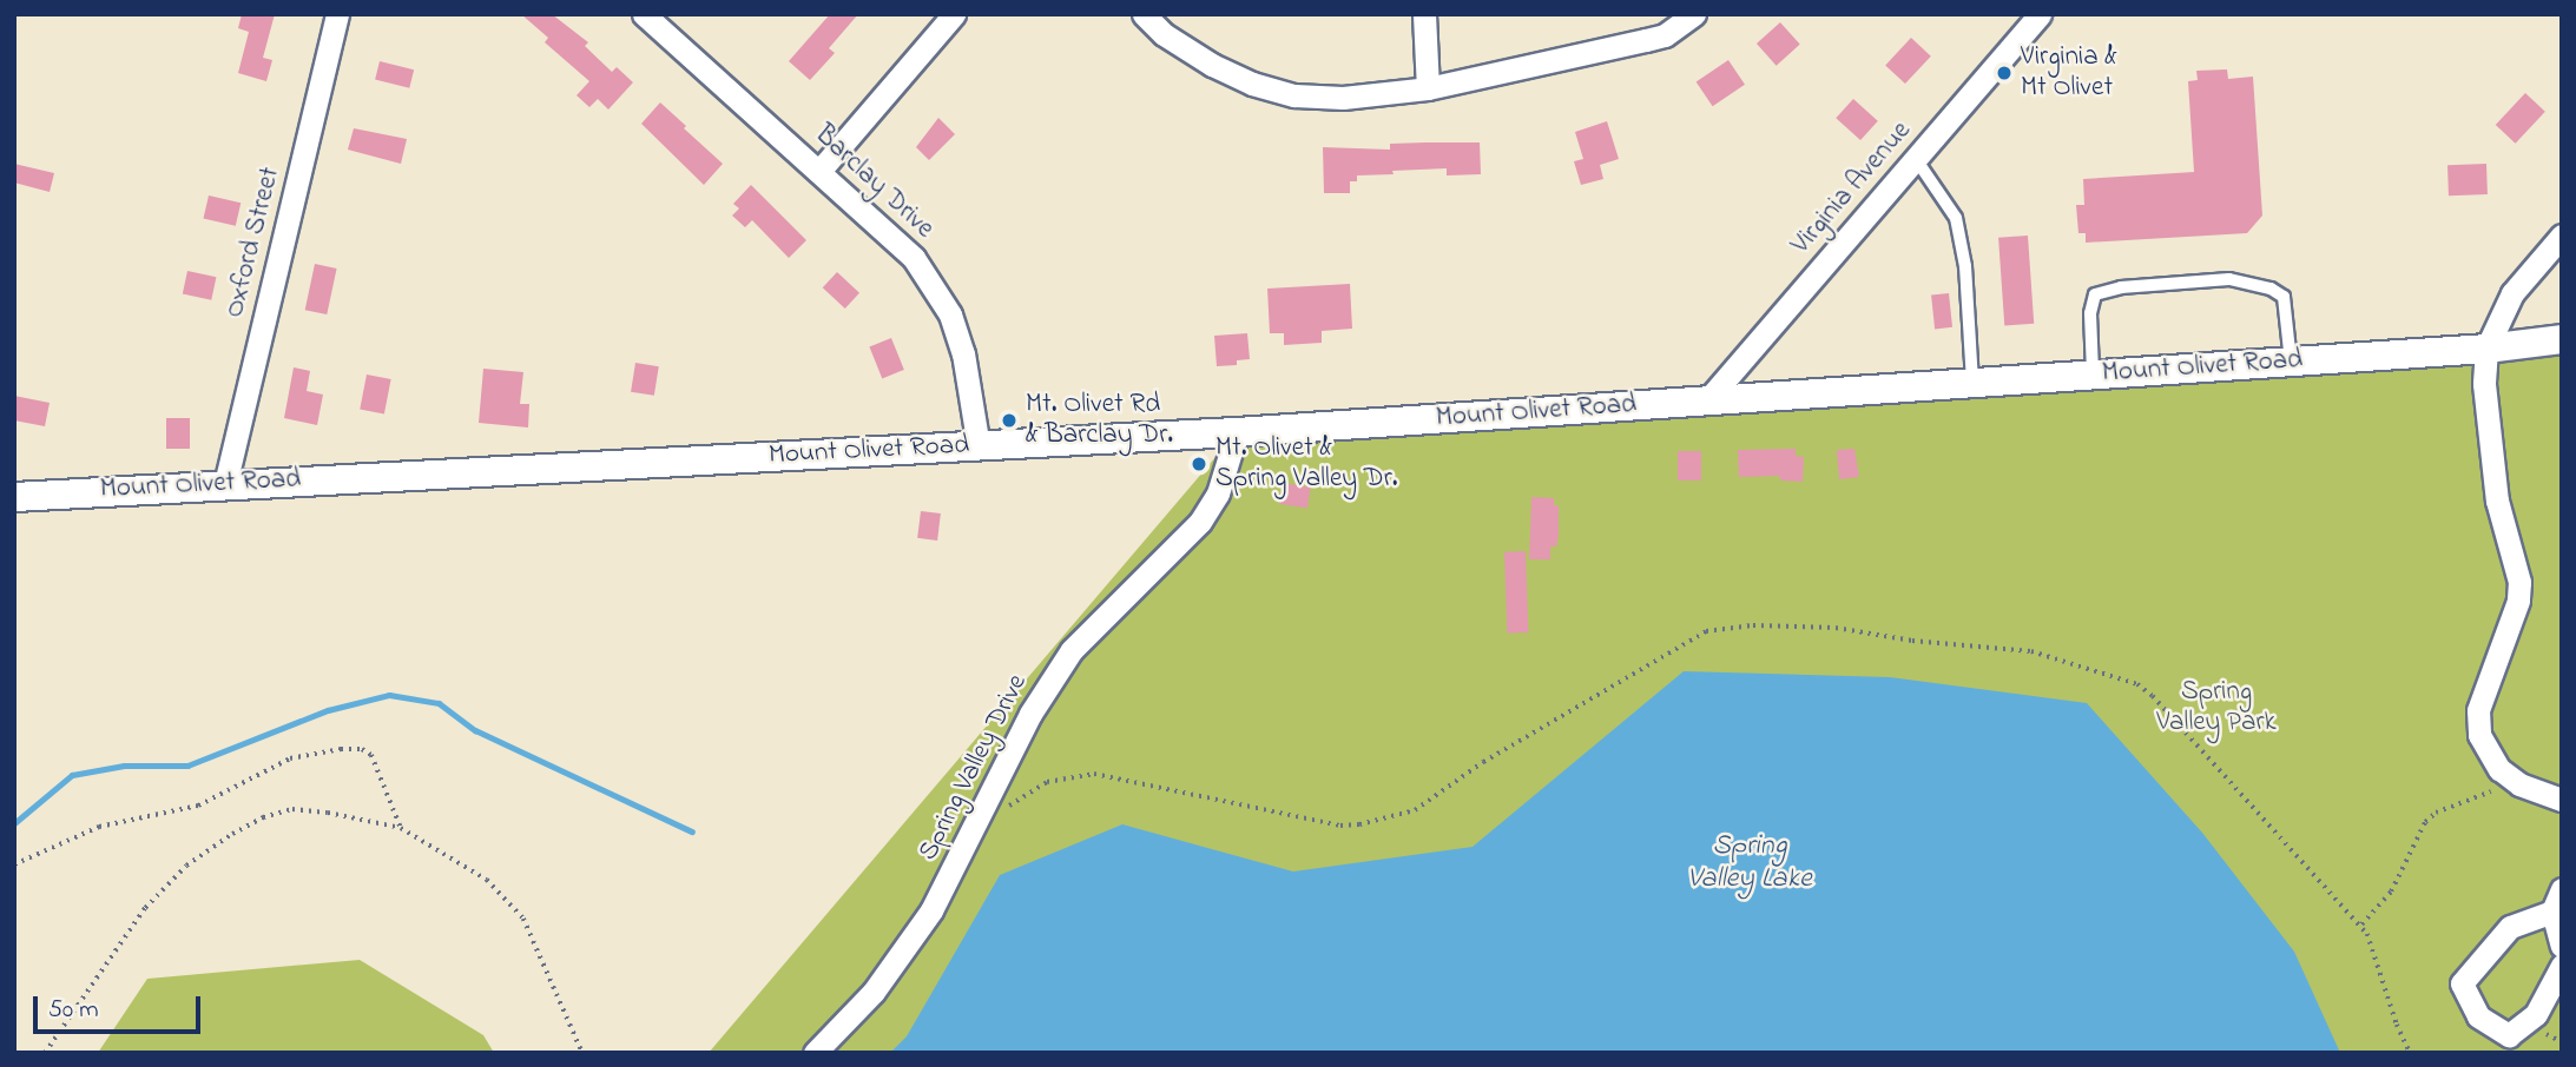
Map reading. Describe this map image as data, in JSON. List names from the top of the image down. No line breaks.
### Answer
{"streets":{"street":["Barclay Drive","Virginia Avenue","Oxford Street","Mount Olivet Road","Spring Valley Drive"]},"crossings":[["Barclay Drive","Mount Olivet Road"],["Virginia Avenue","Mount Olivet Road"],["Oxford Street","Mount Olivet Road"],["Mount Olivet Road","Spring Valley Drive"]],"water":["Spring Valley Lake"],"parks":["Spring Valley Park"],"places":["Virginia & Mt Olivet","Mt. Olivet Rd & Barclay Dr.","Mt. Olivet & Spring Valley Dr."],"scale_bar":"50 m"}
